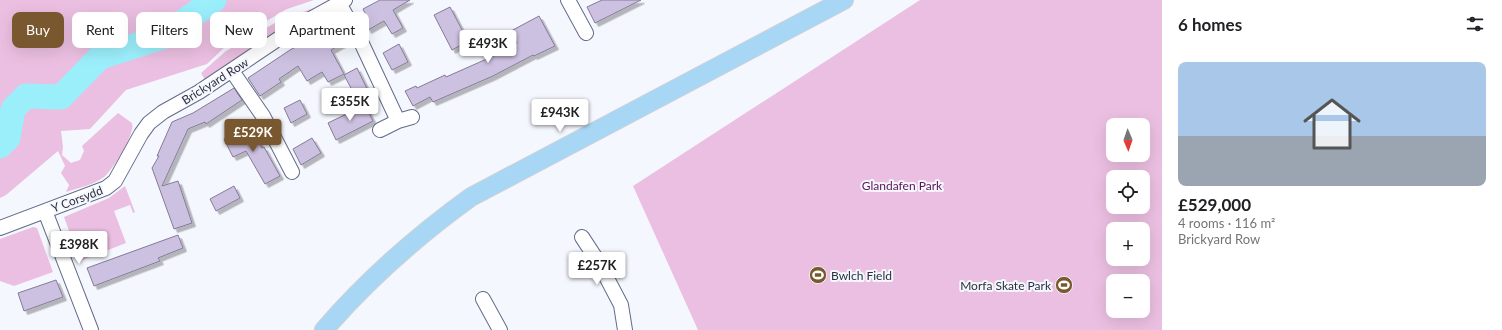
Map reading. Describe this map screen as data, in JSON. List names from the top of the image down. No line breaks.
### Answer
{"streets":{"street":["Brickyard Row","Y Corsydd"]},"crossings":[["Brickyard Row","Y Corsydd"]],"parks":["Glandafen Park"],"places":{"sports":["Bwlch Field","Morfa Skate Park"]},"north":"bottom","page":{"heading":"6 homes","chip":["Buy","Rent","Filters","New","Apartment"],"price":["£493K","£355K","£943K","£529K","£398K","£257K"],"list":[{"name":"£529,000","note":"4 rooms · 116 m² · Brickyard Row"}],"map_buttons":["+","−"]}}
